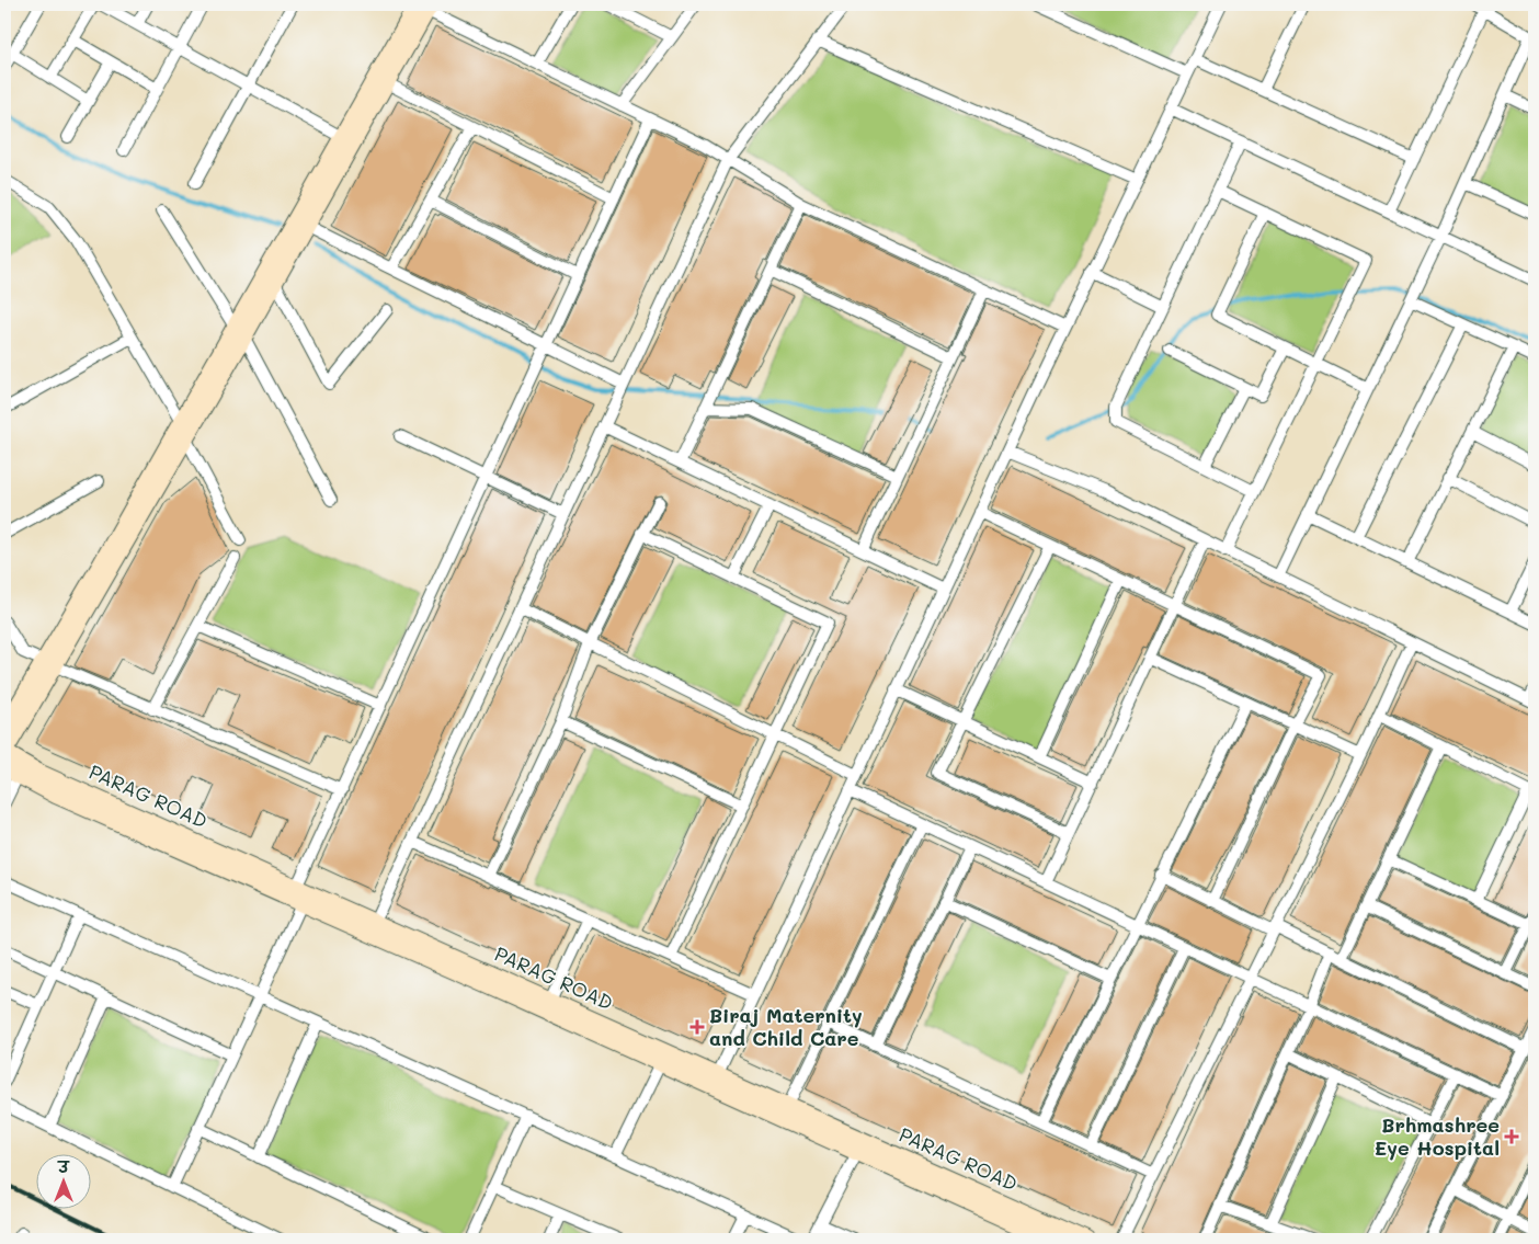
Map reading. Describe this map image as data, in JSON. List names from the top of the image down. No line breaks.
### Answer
{"streets":{"street":["PARAG ROAD"]},"places":{"health":["Biraj Maternity and Child Care","Brhmashree Eye Hospital"]},"north":"top"}
